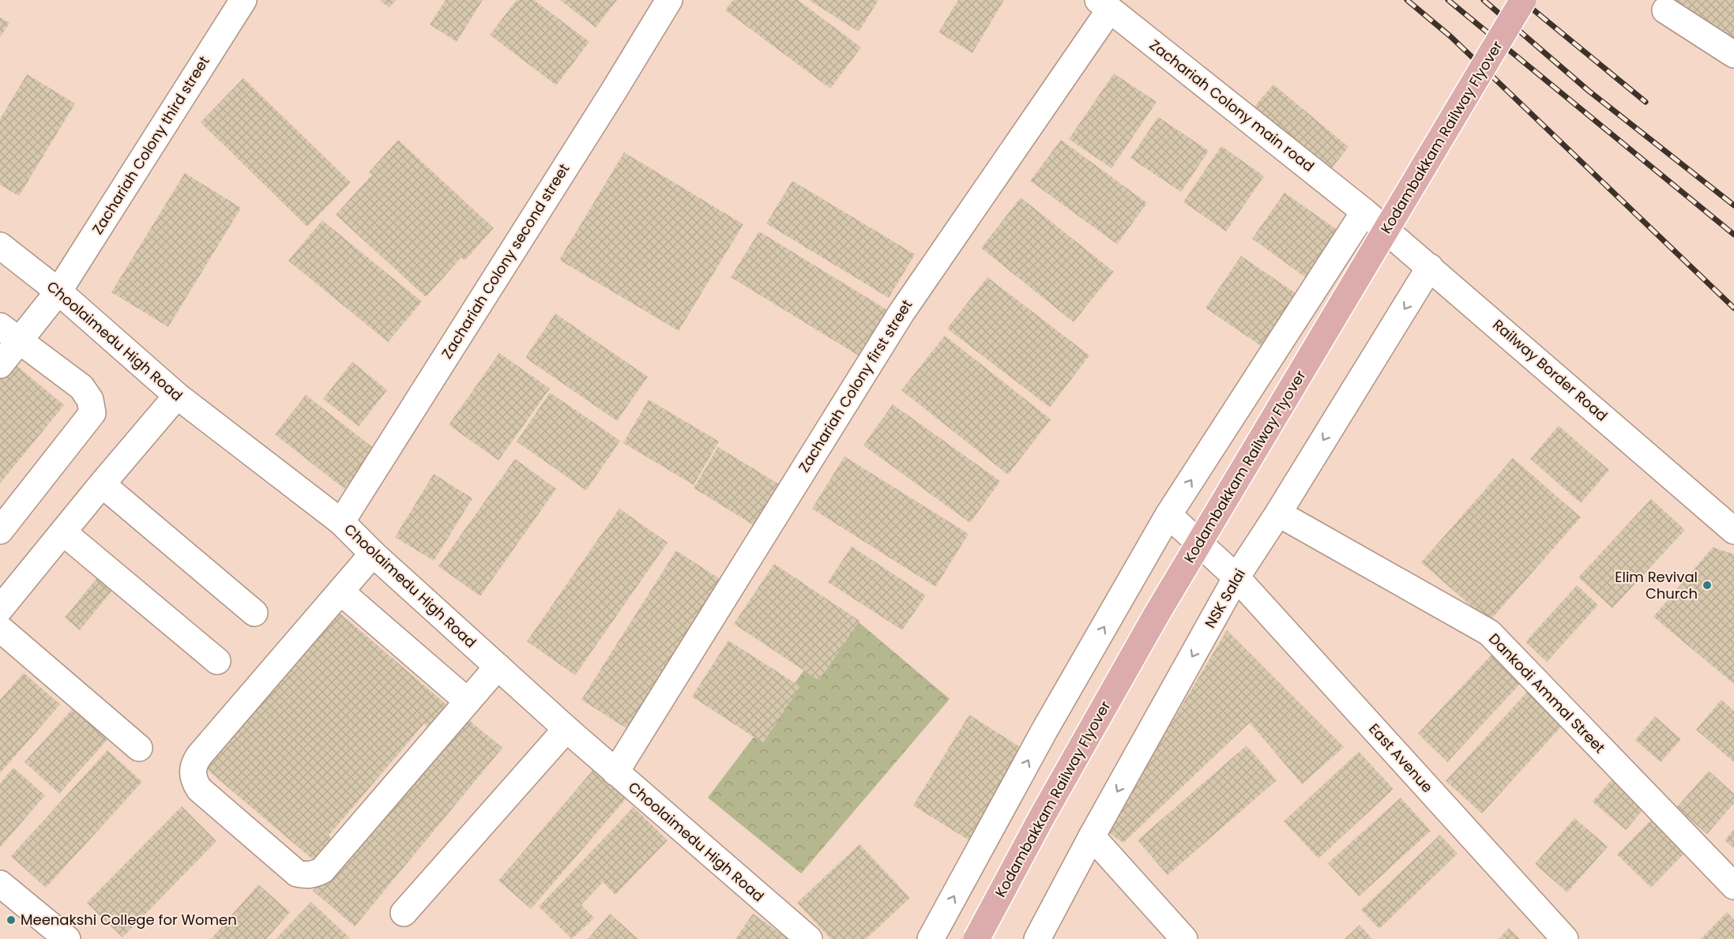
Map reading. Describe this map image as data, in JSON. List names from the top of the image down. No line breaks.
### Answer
{"streets":{"main road":["Kodambakkam Railway Flyover"],"street":["Zachariah Colony main road","Zachariah Colony third street","Zachariah Colony second street","Choolaimedu High Road","Railway Border Road","Zachariah Colony first street","NSK Salai","Dankodi Ammal Street","East Avenue"]},"crossings":[["Zachariah Colony main road","Railway Border Road"],["Zachariah Colony main road","Zachariah Colony first street"],["Zachariah Colony third street","Choolaimedu High Road"],["Zachariah Colony second street","Choolaimedu High Road"],["Choolaimedu High Road","Zachariah Colony first street"],["Railway Border Road","NSK Salai"],["NSK Salai","Dankodi Ammal Street"],["NSK Salai","East Avenue"]],"places":["Elim Revival Church","Meenakshi College for Women"]}
